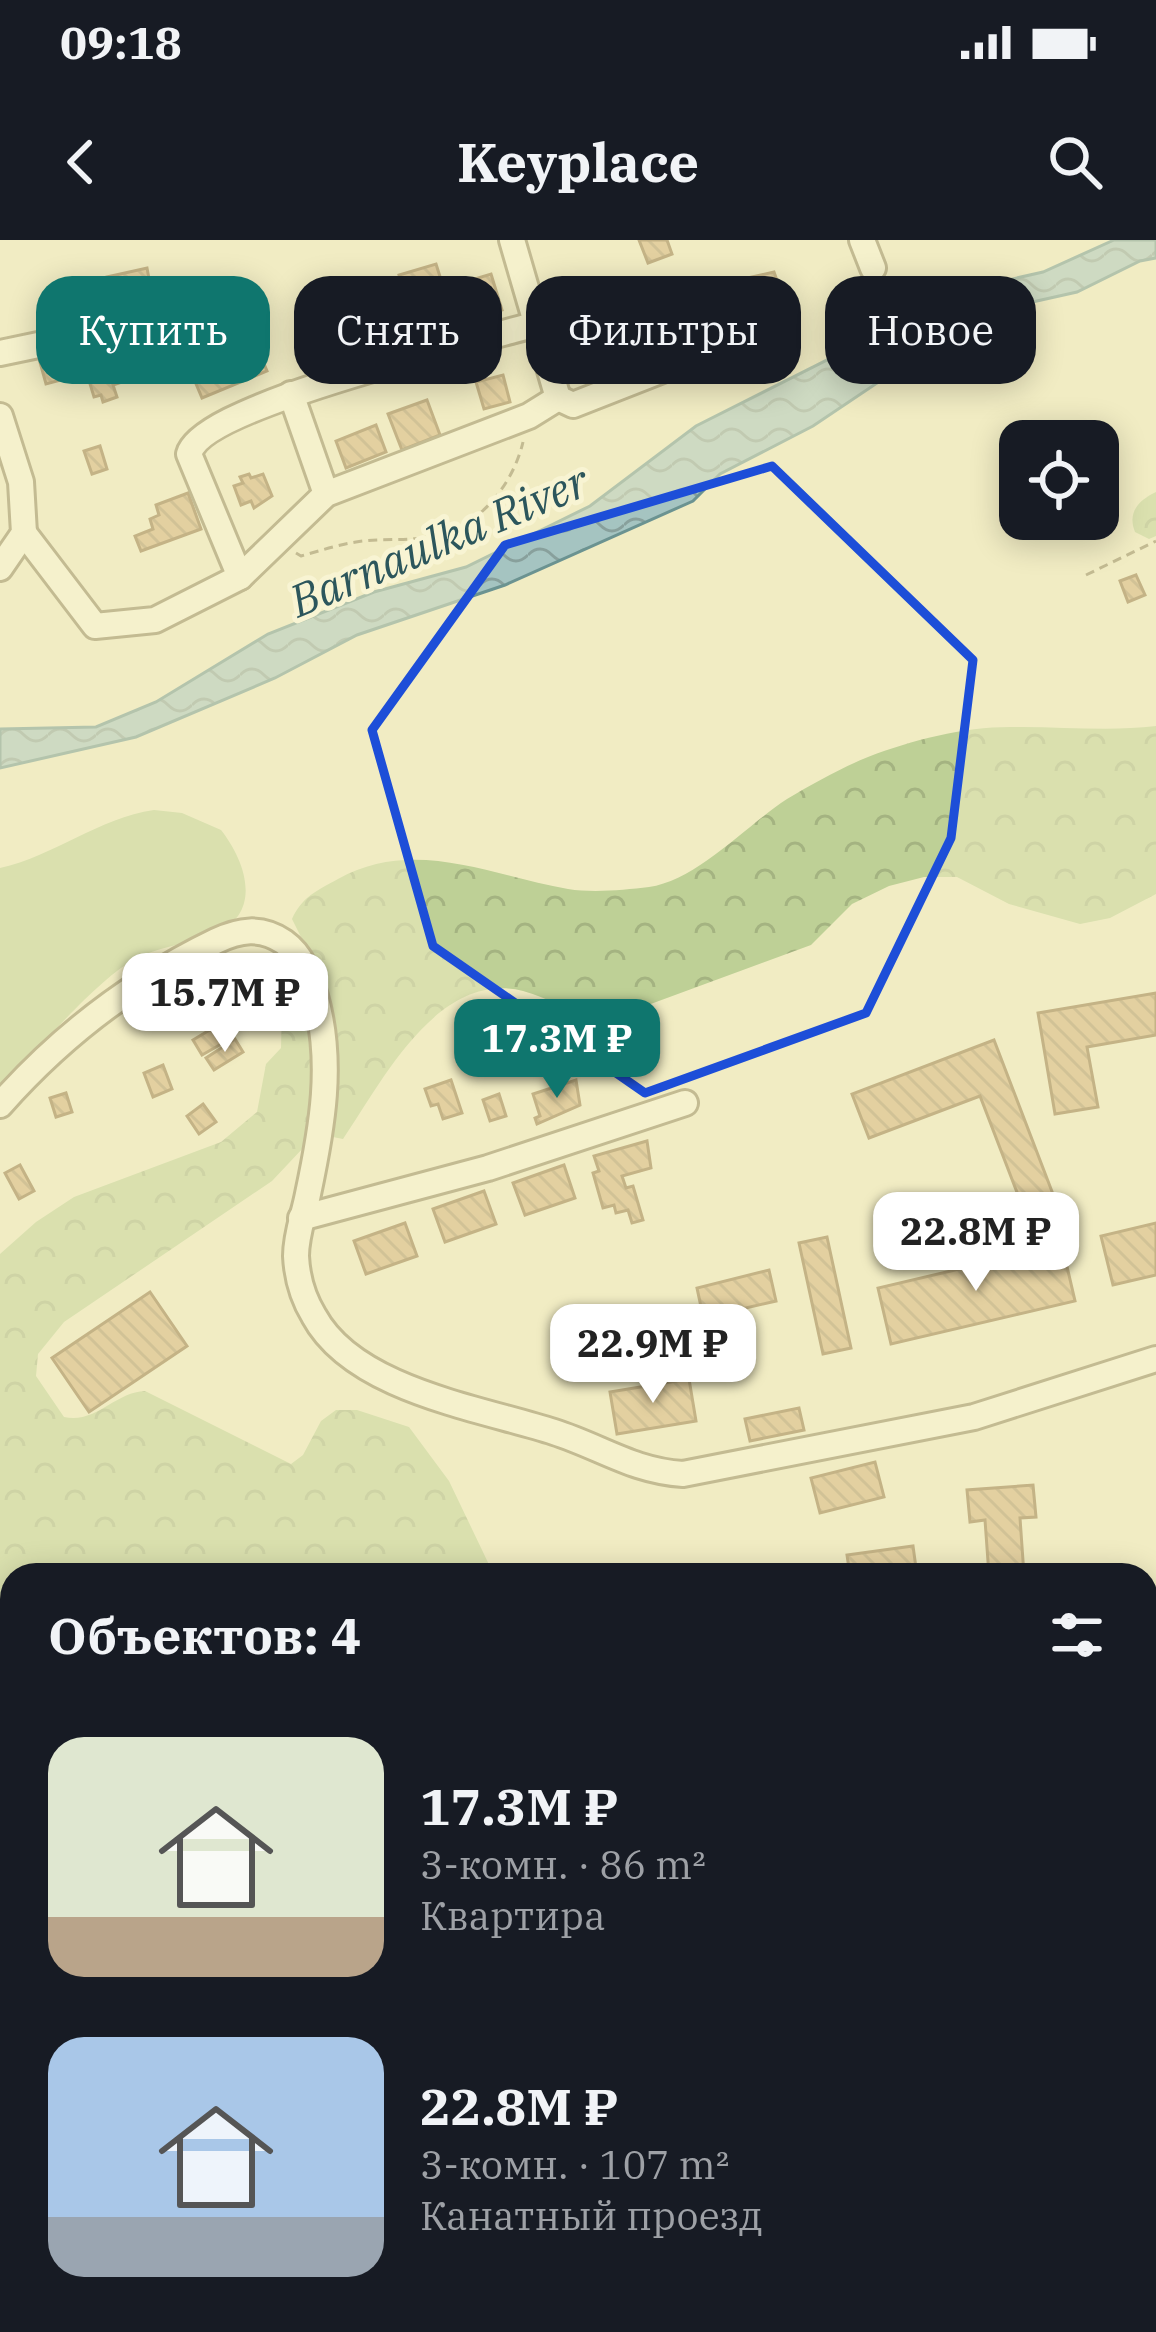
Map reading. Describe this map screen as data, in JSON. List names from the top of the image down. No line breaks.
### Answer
{"water":["Barnaulka River"],"page":{"status":"09:18","header":"Keyplace","chip":["Купить","Снять","Фильтры","Новое"],"price":["15.7M ₽","17.3M ₽","22.8M ₽","22.9M ₽"],"heading":"Объектов: 4","list":[{"name":"17.3M ₽","note":"3-комн. · 86 m² · Квартира"},{"name":"22.8M ₽","note":"3-комн. · 107 m² · Канатный проезд"}]}}
